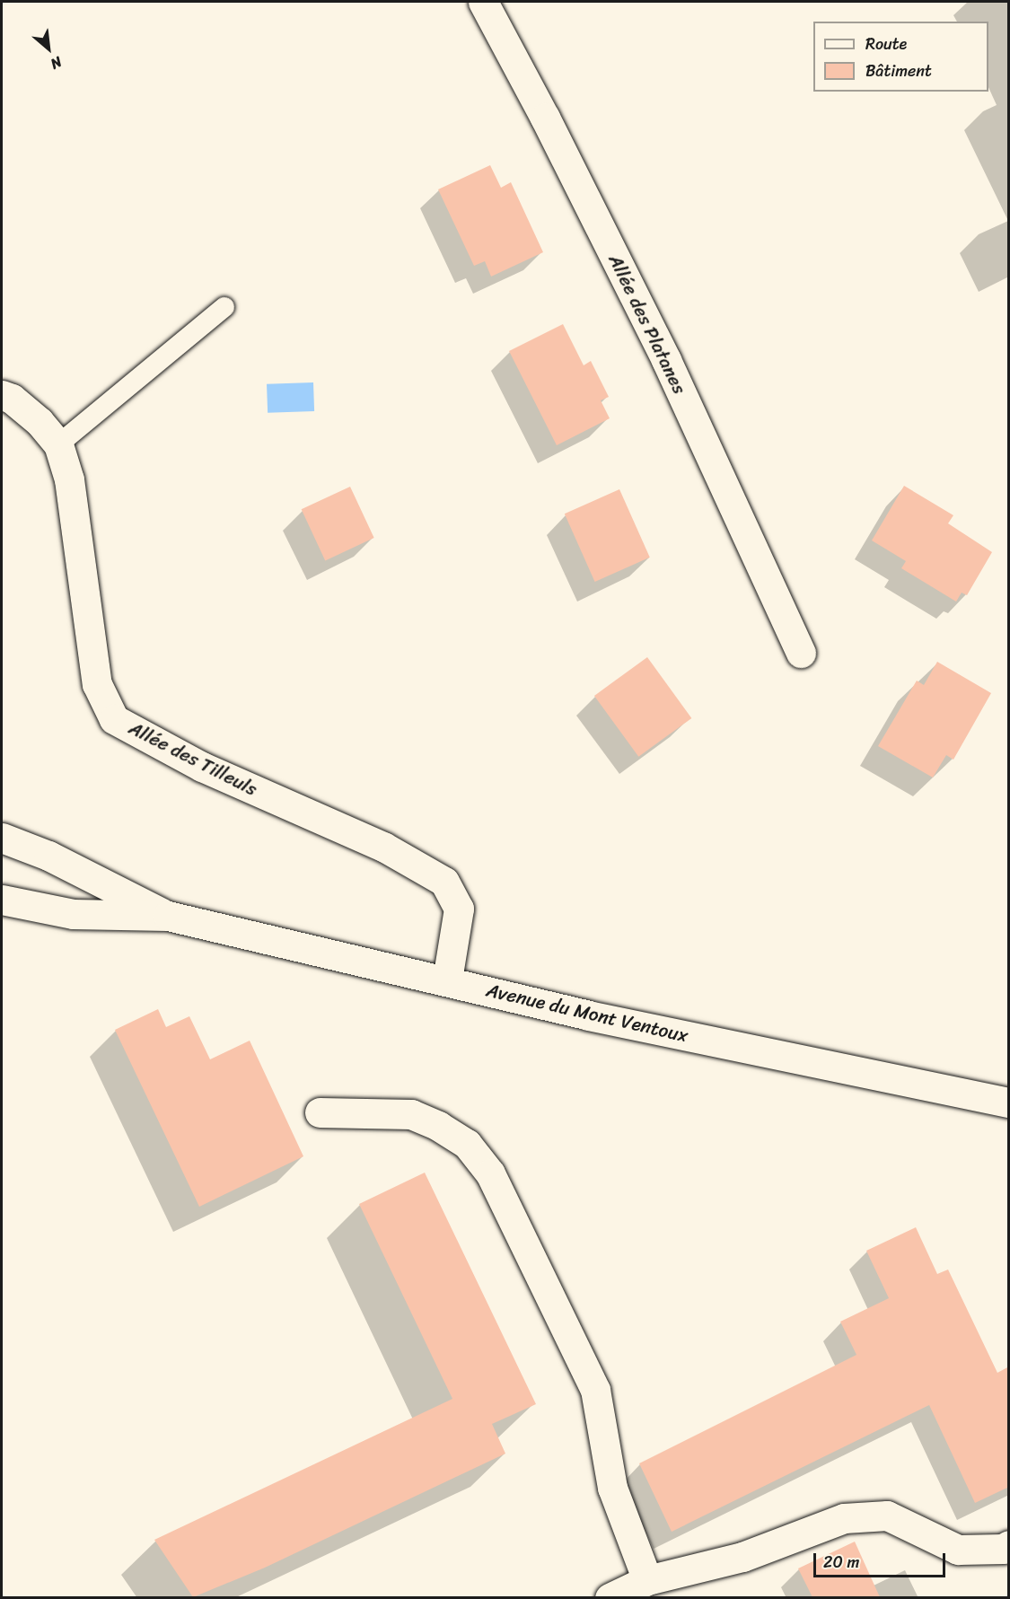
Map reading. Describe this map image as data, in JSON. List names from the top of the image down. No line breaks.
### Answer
{"streets":{"street":["Allée des Platanes","Allée des Tilleuls","Avenue du Mont Ventoux"]},"crossings":[["Allée des Tilleuls","Avenue du Mont Ventoux"]],"legend":["Route","Bâtiment"],"scale_bar":"20 m","north":"bottom right"}
